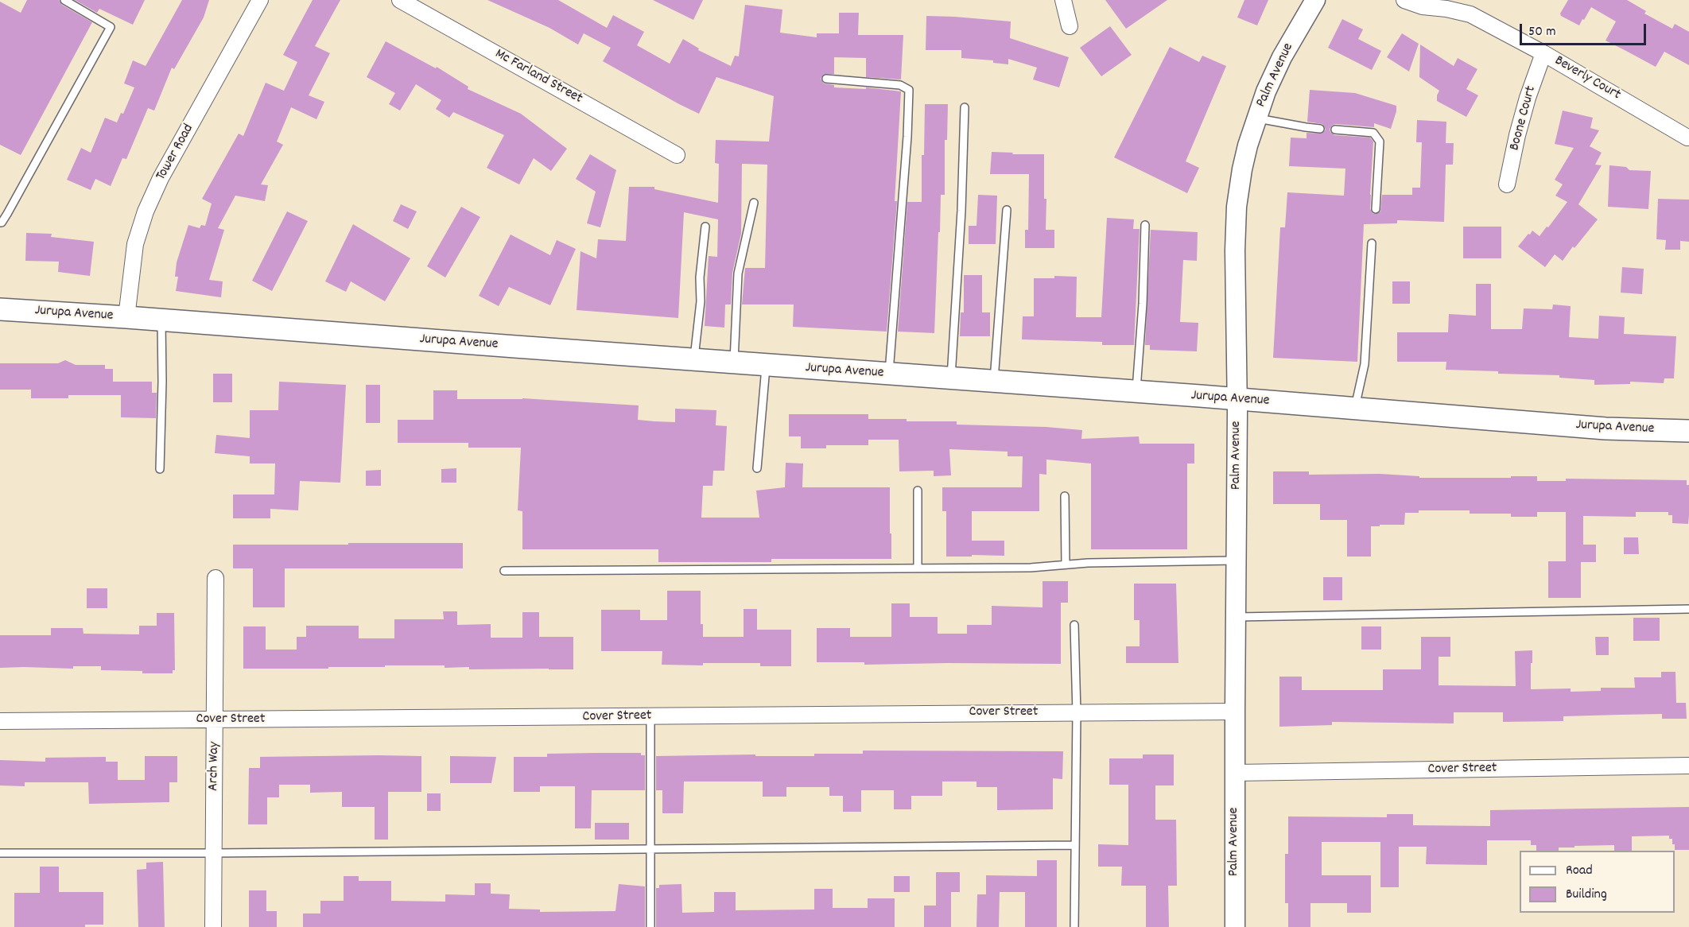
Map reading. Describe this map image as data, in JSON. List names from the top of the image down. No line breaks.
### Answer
{"streets":{"main road":["Jurupa Avenue"],"street":["Palm Avenue","Mc Farland Street","Beverly Court","Boone Court","Tower Road","Cover Street","Arch Way"]},"crossings":[["Palm Avenue","Jurupa Avenue"],["Palm Avenue","Cover Street"],["Beverly Court","Boone Court"],["Tower Road","Jurupa Avenue"],["Cover Street","Arch Way"]],"legend":["Road","Building"],"scale_bar":"50 m"}
